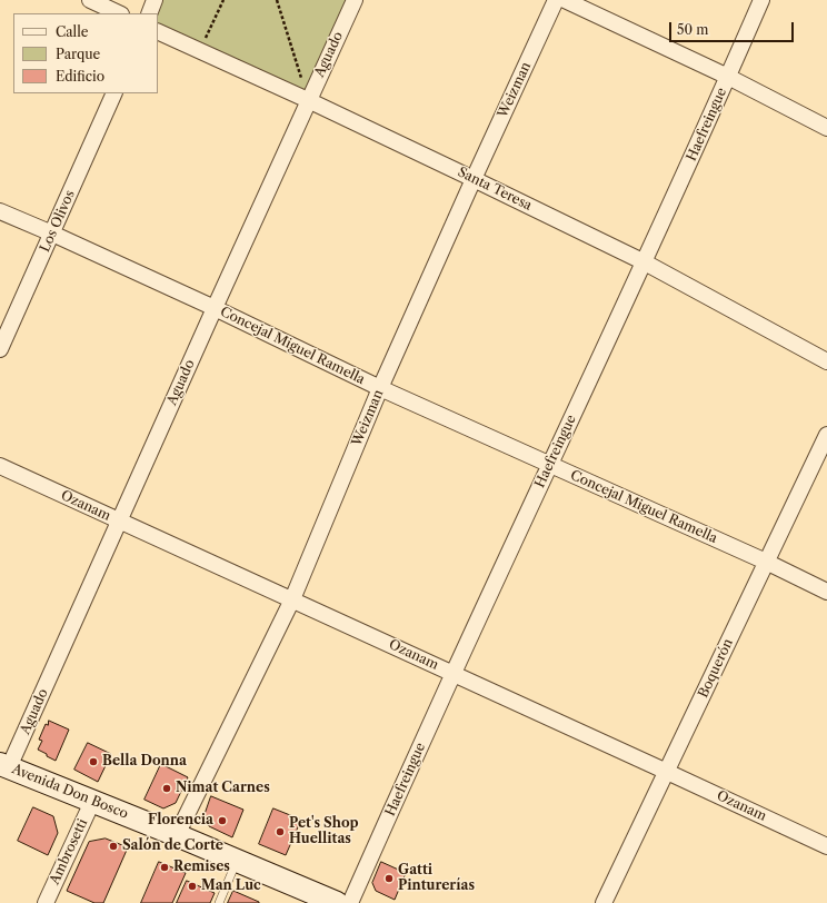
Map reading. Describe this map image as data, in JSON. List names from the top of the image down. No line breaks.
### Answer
{"streets":{"main road":["Avenida Don Bosco"],"street":["Aguado","Weizman","Haefreingue","Santa Teresa","Los Olivos","Concejal Miguel Ramella","Ozanam","Boquerón","Ambrosetti"]},"crossings":[["Aguado","Santa Teresa"],["Aguado","Concejal Miguel Ramella"],["Aguado","Ozanam"],["Aguado","Avenida Don Bosco"],["Weizman","Santa Teresa"],["Weizman","Concejal Miguel Ramella"],["Weizman","Ozanam"],["Weizman","Avenida Don Bosco"],["Haefreingue","Santa Teresa"],["Haefreingue","Concejal Miguel Ramella"],["Haefreingue","Ozanam"],["Los Olivos","Concejal Miguel Ramella"],["Concejal Miguel Ramella","Boquerón"],["Ozanam","Boquerón"],["Avenida Don Bosco","Ambrosetti"]],"places":["Bella Donna","Nimat Carnes","Florencia","Pet's Shop Huellitas","Salón de Corte","Remises","Gatti Pinturerías","Man Luc"],"legend":["Calle","Parque","Edificio"],"scale_bar":"50 m"}
